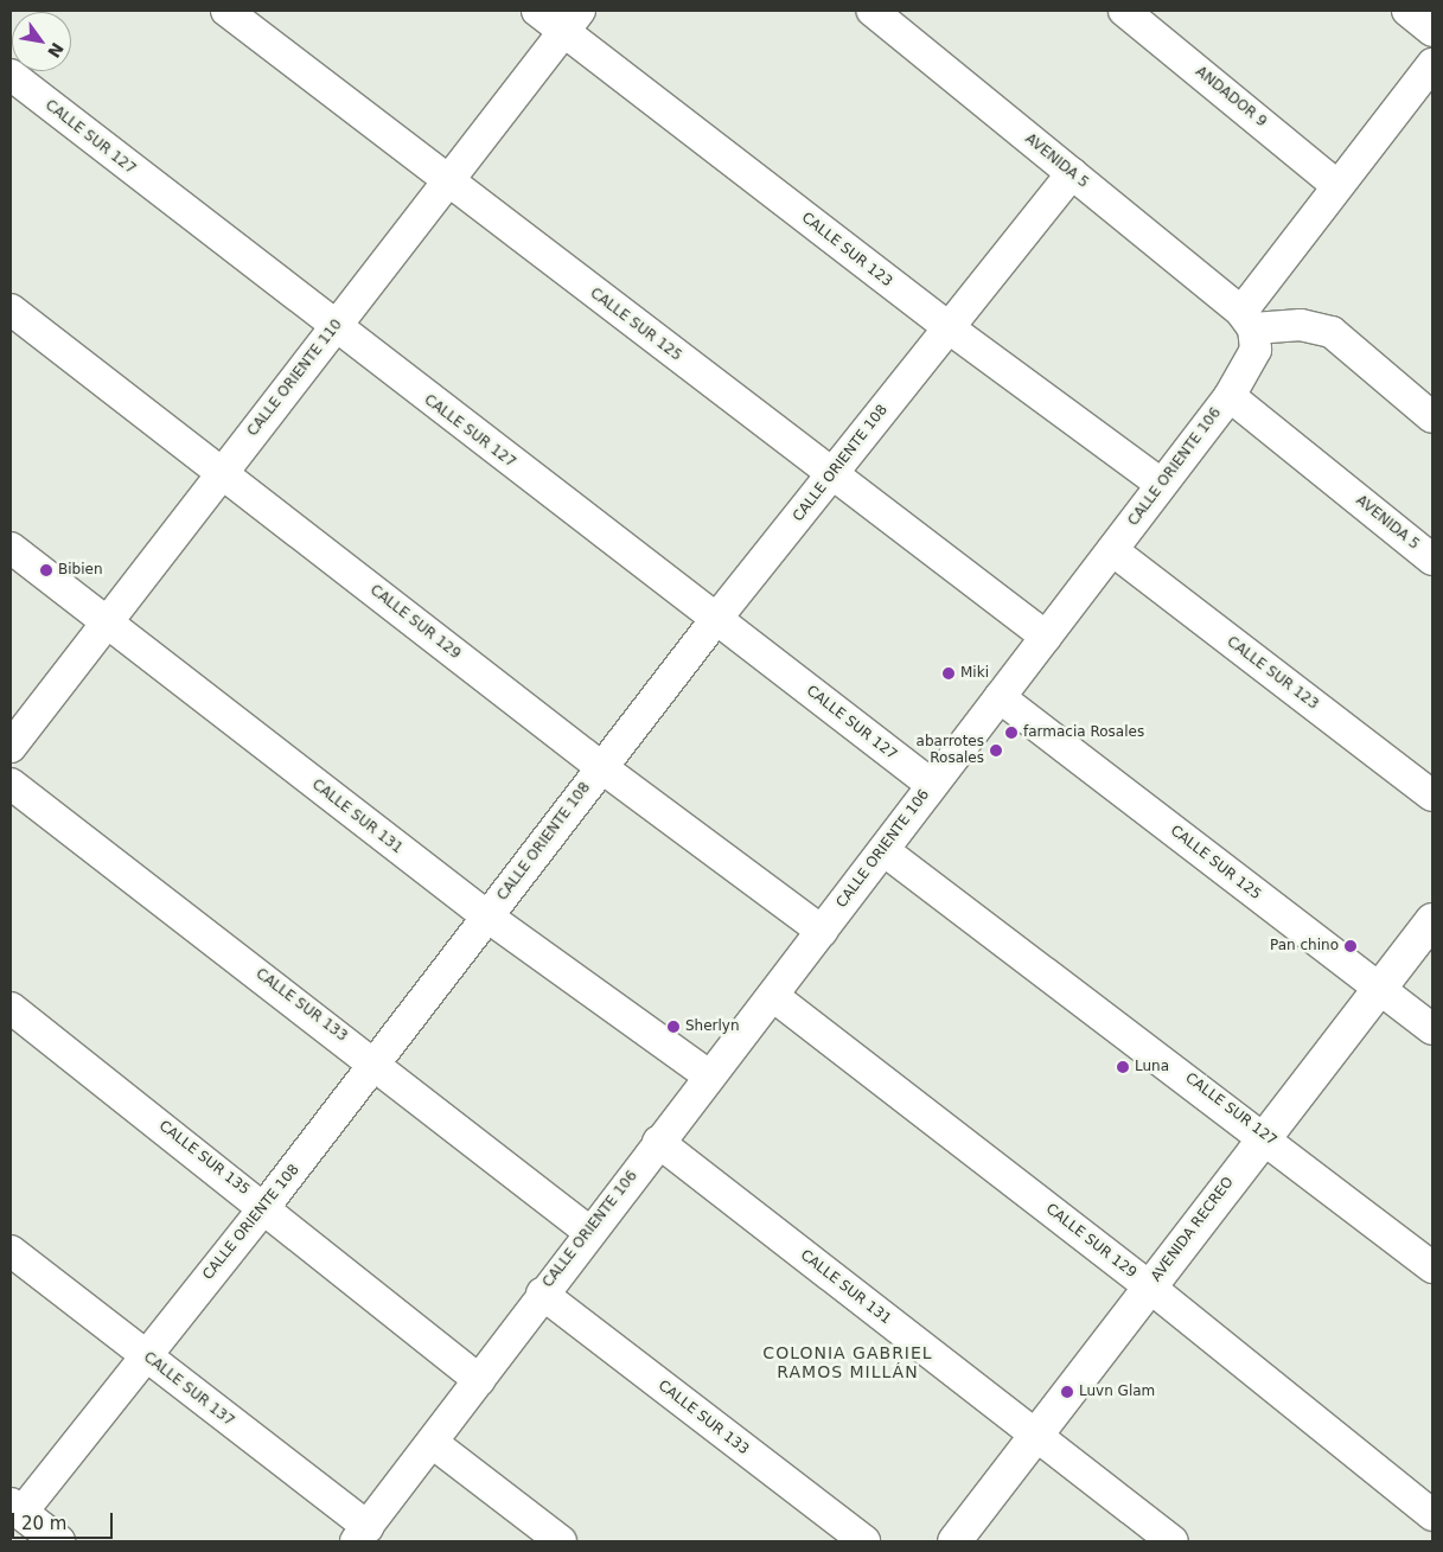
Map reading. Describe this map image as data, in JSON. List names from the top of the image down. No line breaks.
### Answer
{"streets":{"street":["ANDADOR 9","CALLE SUR 127","AVENIDA 5","CALLE SUR 123","CALLE SUR 125","CALLE ORIENTE 110","CALLE ORIENTE 108","CALLE ORIENTE 106","CALLE SUR 129","CALLE SUR 131","CALLE SUR 133","CALLE SUR 135","AVENIDA RECREO","CALLE SUR 137"]},"crossings":[["CALLE SUR 127","CALLE ORIENTE 110"],["CALLE SUR 127","CALLE ORIENTE 108"],["CALLE SUR 127","CALLE ORIENTE 106"],["CALLE SUR 127","AVENIDA RECREO"],["AVENIDA 5","CALLE ORIENTE 108"],["AVENIDA 5","CALLE ORIENTE 106"],["CALLE SUR 123","CALLE ORIENTE 110"],["CALLE SUR 123","CALLE ORIENTE 108"],["CALLE SUR 123","CALLE ORIENTE 106"],["CALLE SUR 125","CALLE ORIENTE 110"],["CALLE SUR 125","CALLE ORIENTE 108"],["CALLE SUR 125","CALLE ORIENTE 106"],["CALLE SUR 125","AVENIDA RECREO"],["CALLE ORIENTE 110","CALLE SUR 129"],["CALLE ORIENTE 110","CALLE SUR 131"],["CALLE ORIENTE 108","CALLE SUR 129"],["CALLE ORIENTE 108","CALLE SUR 131"],["CALLE ORIENTE 108","CALLE SUR 133"],["CALLE ORIENTE 108","CALLE SUR 135"],["CALLE ORIENTE 108","CALLE SUR 137"],["CALLE ORIENTE 106","CALLE SUR 129"],["CALLE ORIENTE 106","CALLE SUR 131"],["CALLE ORIENTE 106","CALLE SUR 133"],["CALLE ORIENTE 106","CALLE SUR 135"],["CALLE ORIENTE 106","CALLE SUR 137"],["CALLE SUR 129","AVENIDA RECREO"],["CALLE SUR 131","AVENIDA RECREO"]],"districts":["COLONIA GABRIEL RAMOS MILLÁN"],"places":["Bibien","Miki","farmacia Rosales","abarrotes Rosales","Pan chino","Sherlyn","Luna","Luvn Glam"],"scale_bar":"20 m","north":"bottom right"}
